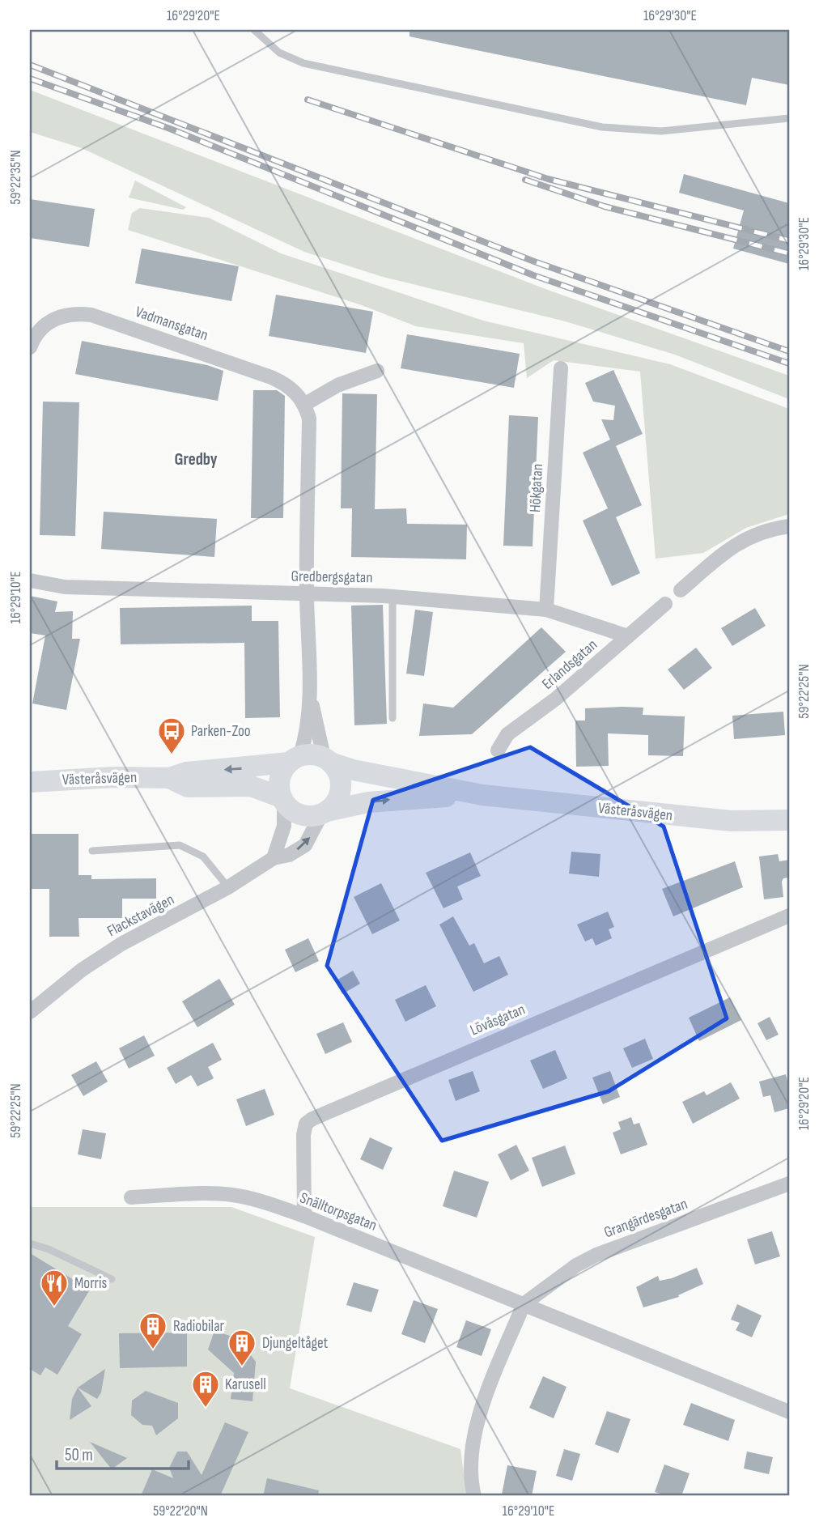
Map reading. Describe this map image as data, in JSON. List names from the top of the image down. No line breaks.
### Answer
{"streets":{"street":["Vadmansgatan","Hökgatan","Gredbergsgatan","Erlandsgatan","Västeråsvägen","Flackstavägen","Lövåsgatan","Snälltorpsgatan","Grangärdesgatan"]},"crossings":[["Hökgatan","Gredbergsgatan"],["Gredbergsgatan","Erlandsgatan"],["Västeråsvägen","Flackstavägen"],["Lövåsgatan","Snälltorpsgatan"],["Snälltorpsgatan","Grangärdesgatan"]],"districts":["Gredby"],"places":{"bus stop":["Parken-Zoo"],"restaurant":["Morris"],"building":["Radiobilar","Djungeltåget","Karusell"]},"scale_bar":"50 m","coordinates":["16°29'20\"E","16°29'30\"E","59°22'35\"N","16°29'10\"E","59°22'25\"N","59°22'20\"N"]}
